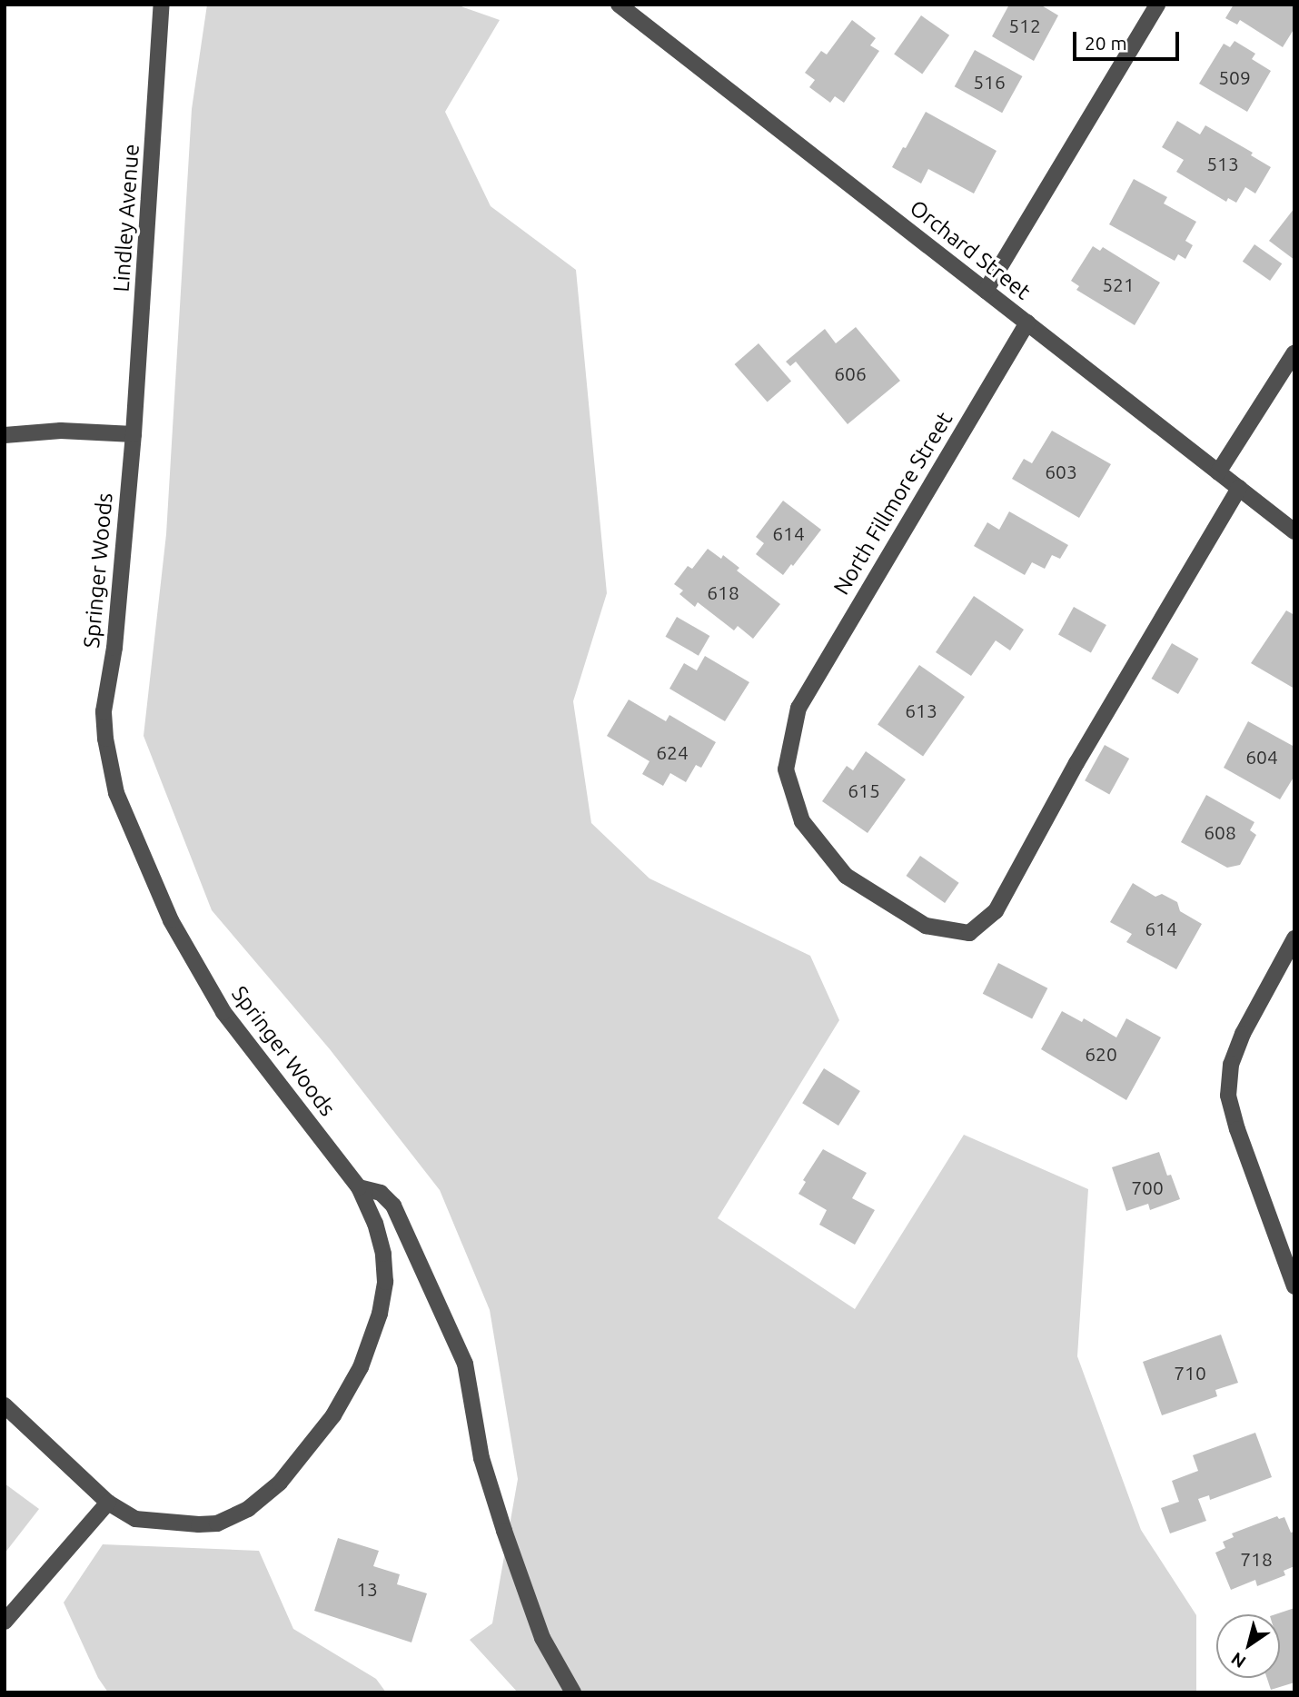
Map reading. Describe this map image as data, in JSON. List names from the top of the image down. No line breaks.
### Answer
{"streets":{"street":["Lindley Avenue","Orchard Street","North Fillmore Street","Springer Woods"]},"crossings":[["Lindley Avenue","Springer Woods"],["Orchard Street","North Fillmore Street"]],"house_numbers":["512","509","516","513","521","606","603","614","618","613","624","604","615","608","614","620","700","710","718","13"],"scale_bar":"20 m","north":"bottom left"}
